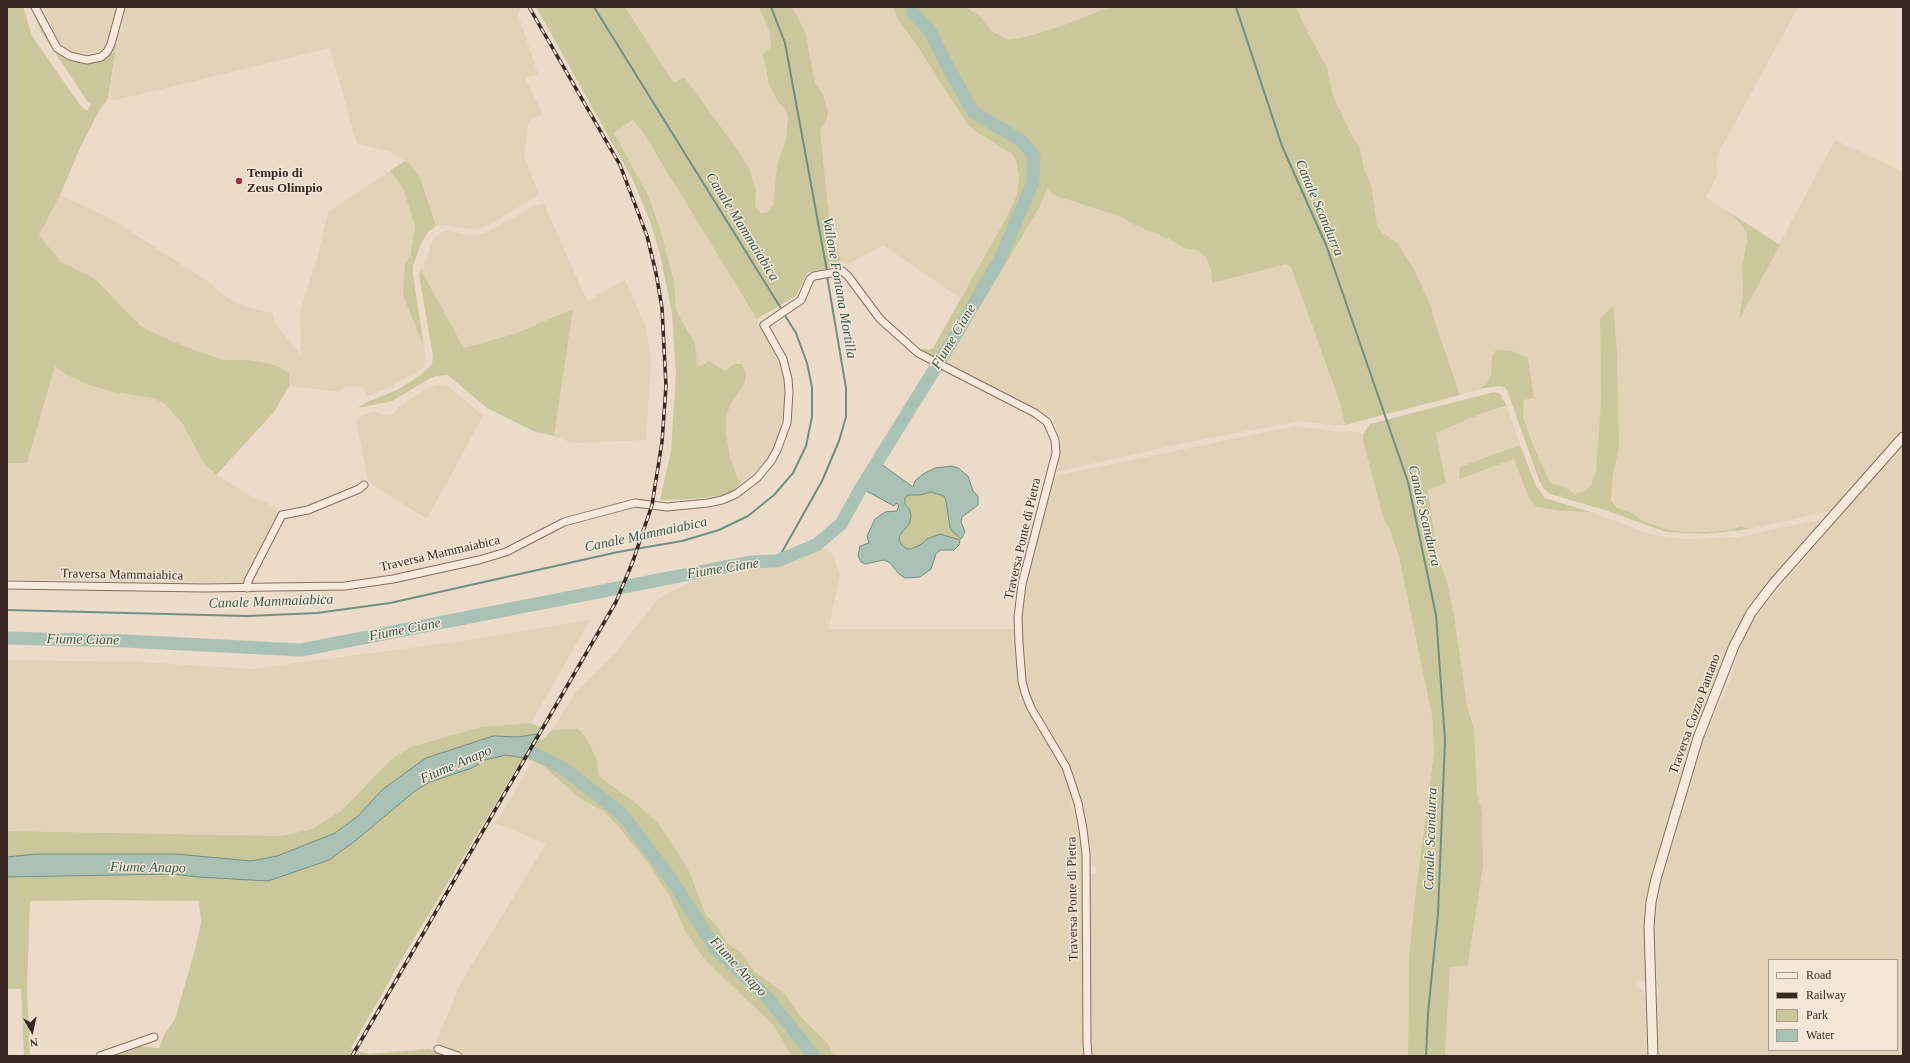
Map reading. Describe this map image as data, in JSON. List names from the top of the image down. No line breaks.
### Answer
{"streets":{"street":["Traversa Ponte di Pietra","Traversa Mammaiabica","Traversa Cozzo Pantano"]},"crossings":[["Traversa Ponte di Pietra","Traversa Mammaiabica"]],"water":["Canale Scandurra","Canale Mammaiabica","Vallone Fontana Mortilla","Fiume Ciane","Fiume Anapo"],"places":["Tempio di Zeus Olimpio"],"legend":["Road","Railway","Park","Water"],"north":"bottom"}
